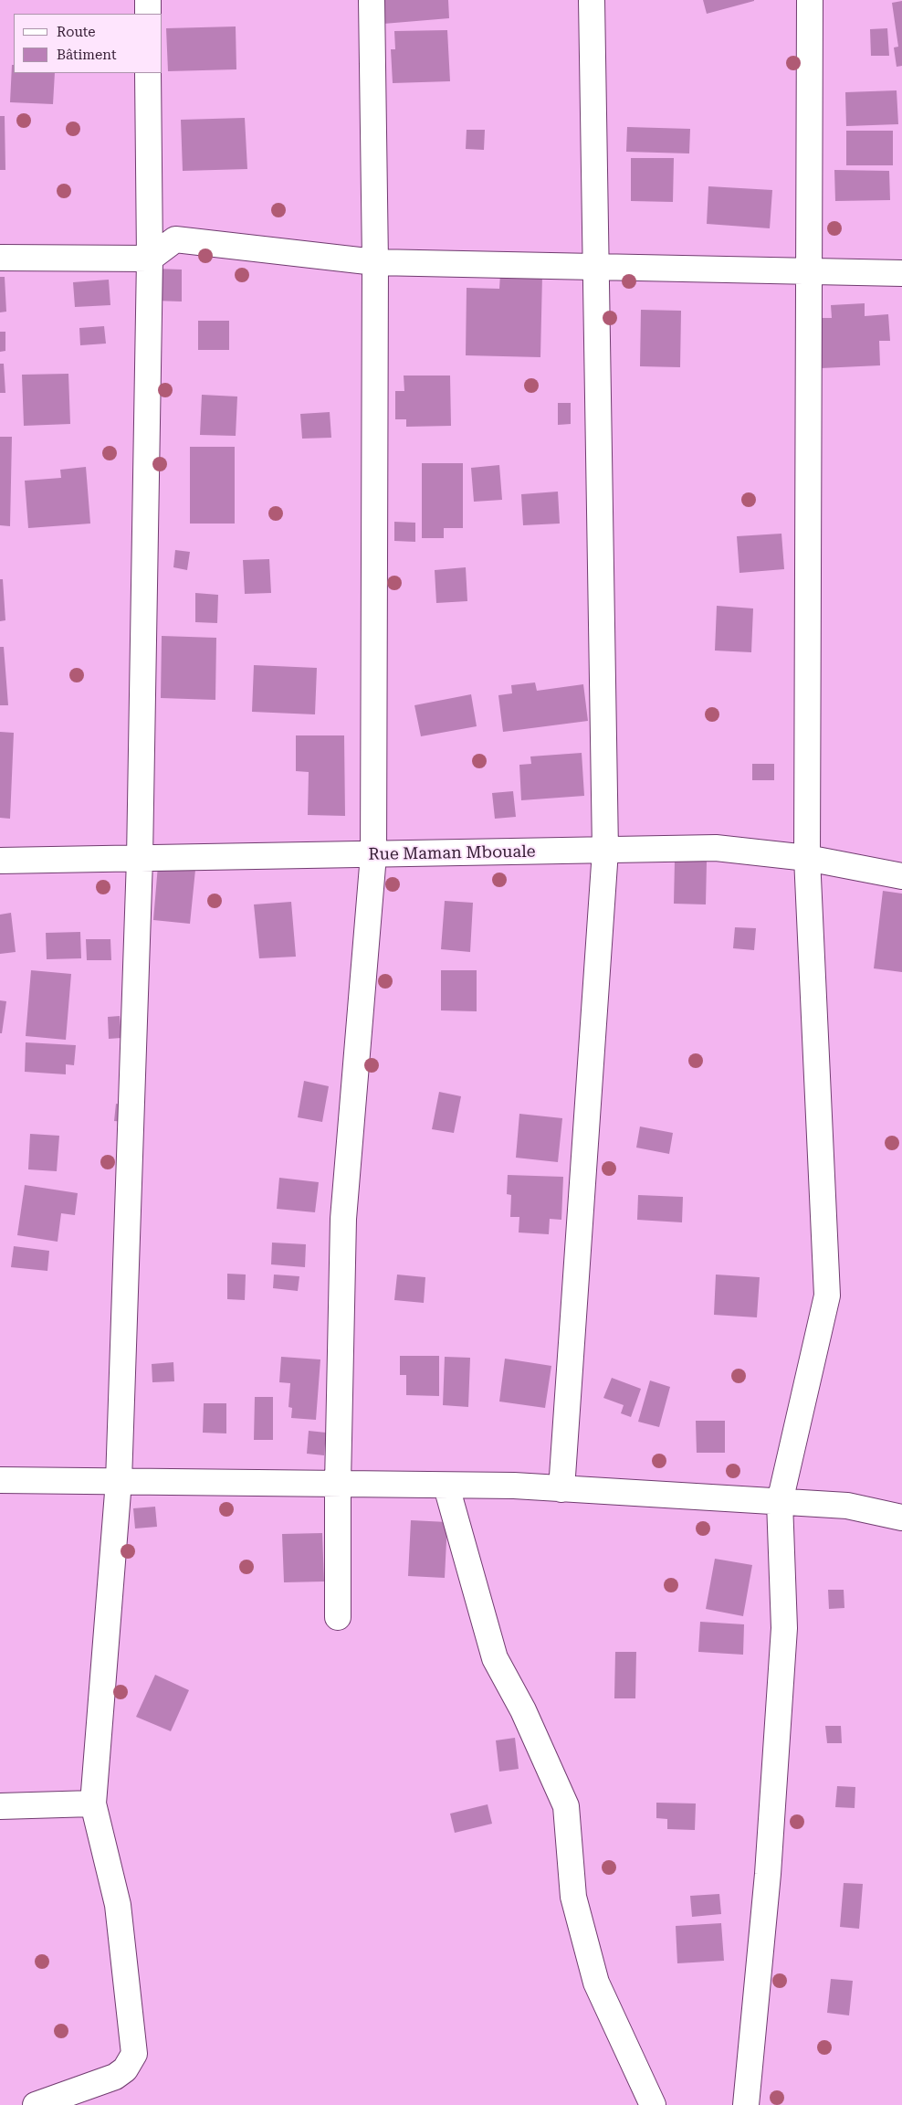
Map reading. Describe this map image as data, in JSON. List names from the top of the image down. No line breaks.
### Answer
{"streets":{"street":["Rue Maman Mbouale"]},"legend":["Route","Bâtiment"]}
